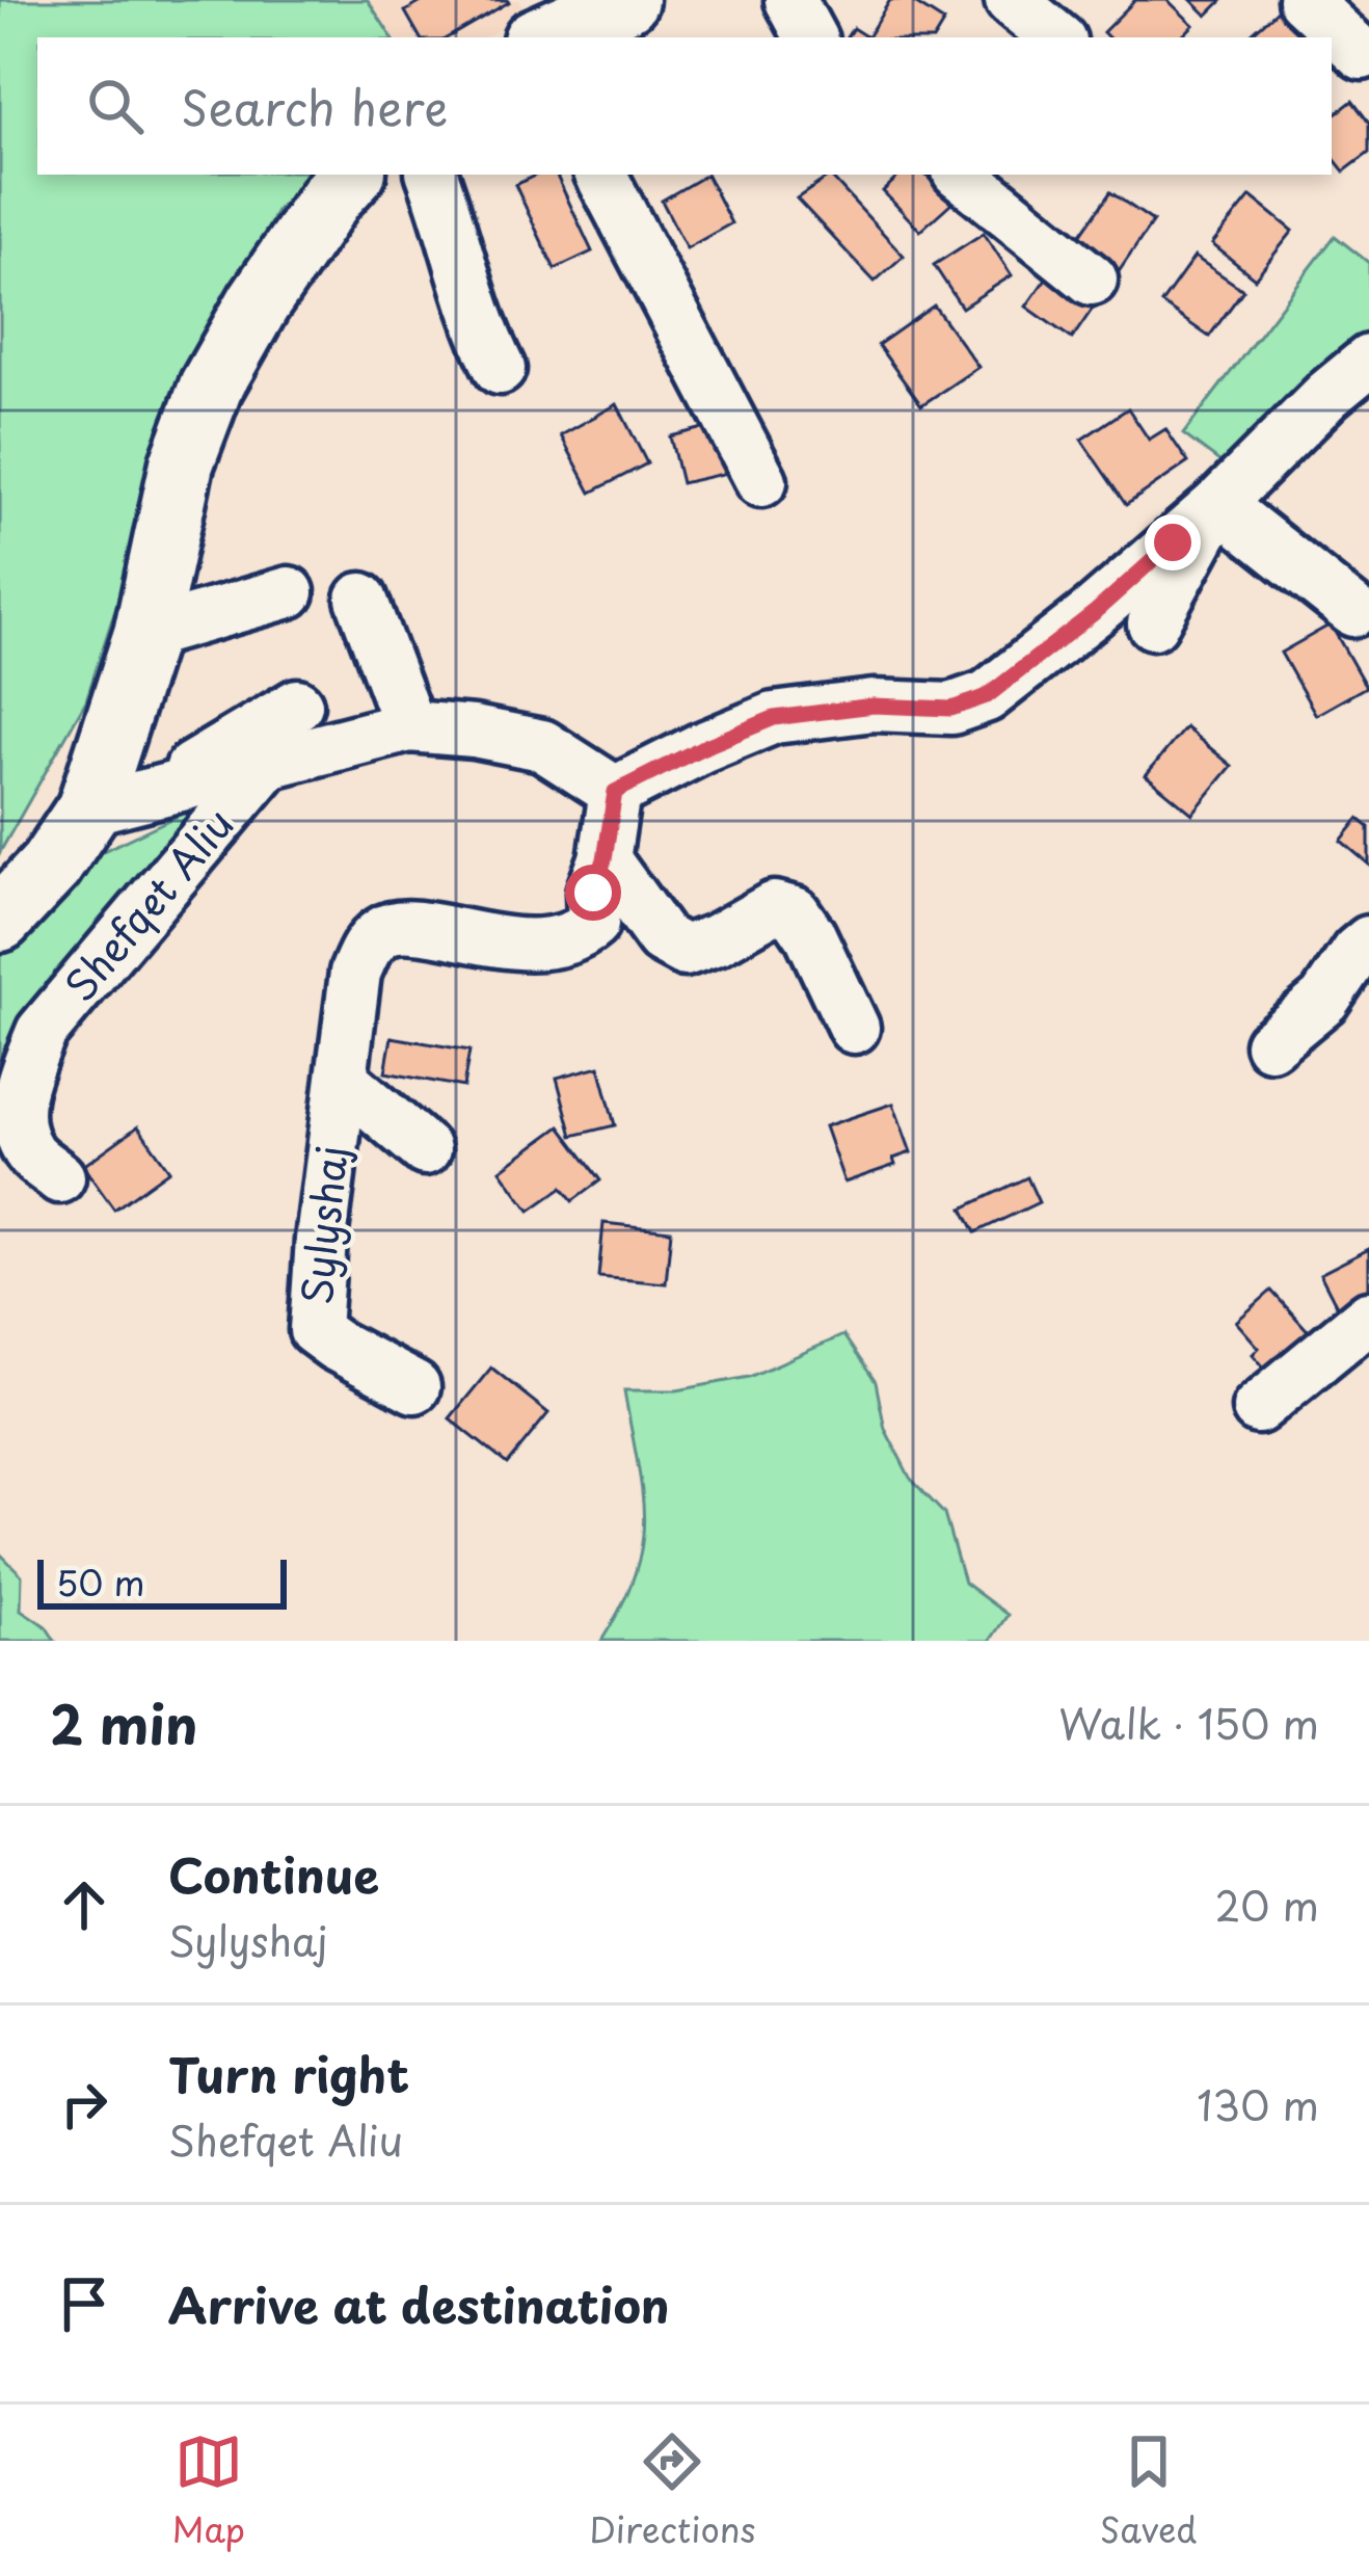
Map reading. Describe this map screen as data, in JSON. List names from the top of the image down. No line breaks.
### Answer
{"streets":{"street":["Shefqet Aliu","Sylyshaj"]},"crossings":[["Shefqet Aliu","Sylyshaj"]],"scale_bar":"50 m","page":{"search":"Search here","scale":"50 m","heading":["2 min","Walk · 150 m"],"list":[["Continue","Sylyshaj","20 m"],["Turn right","Shefqet Aliu","130 m"],"Arrive at destination"],"nav":["Map","Directions","Saved"]}}
